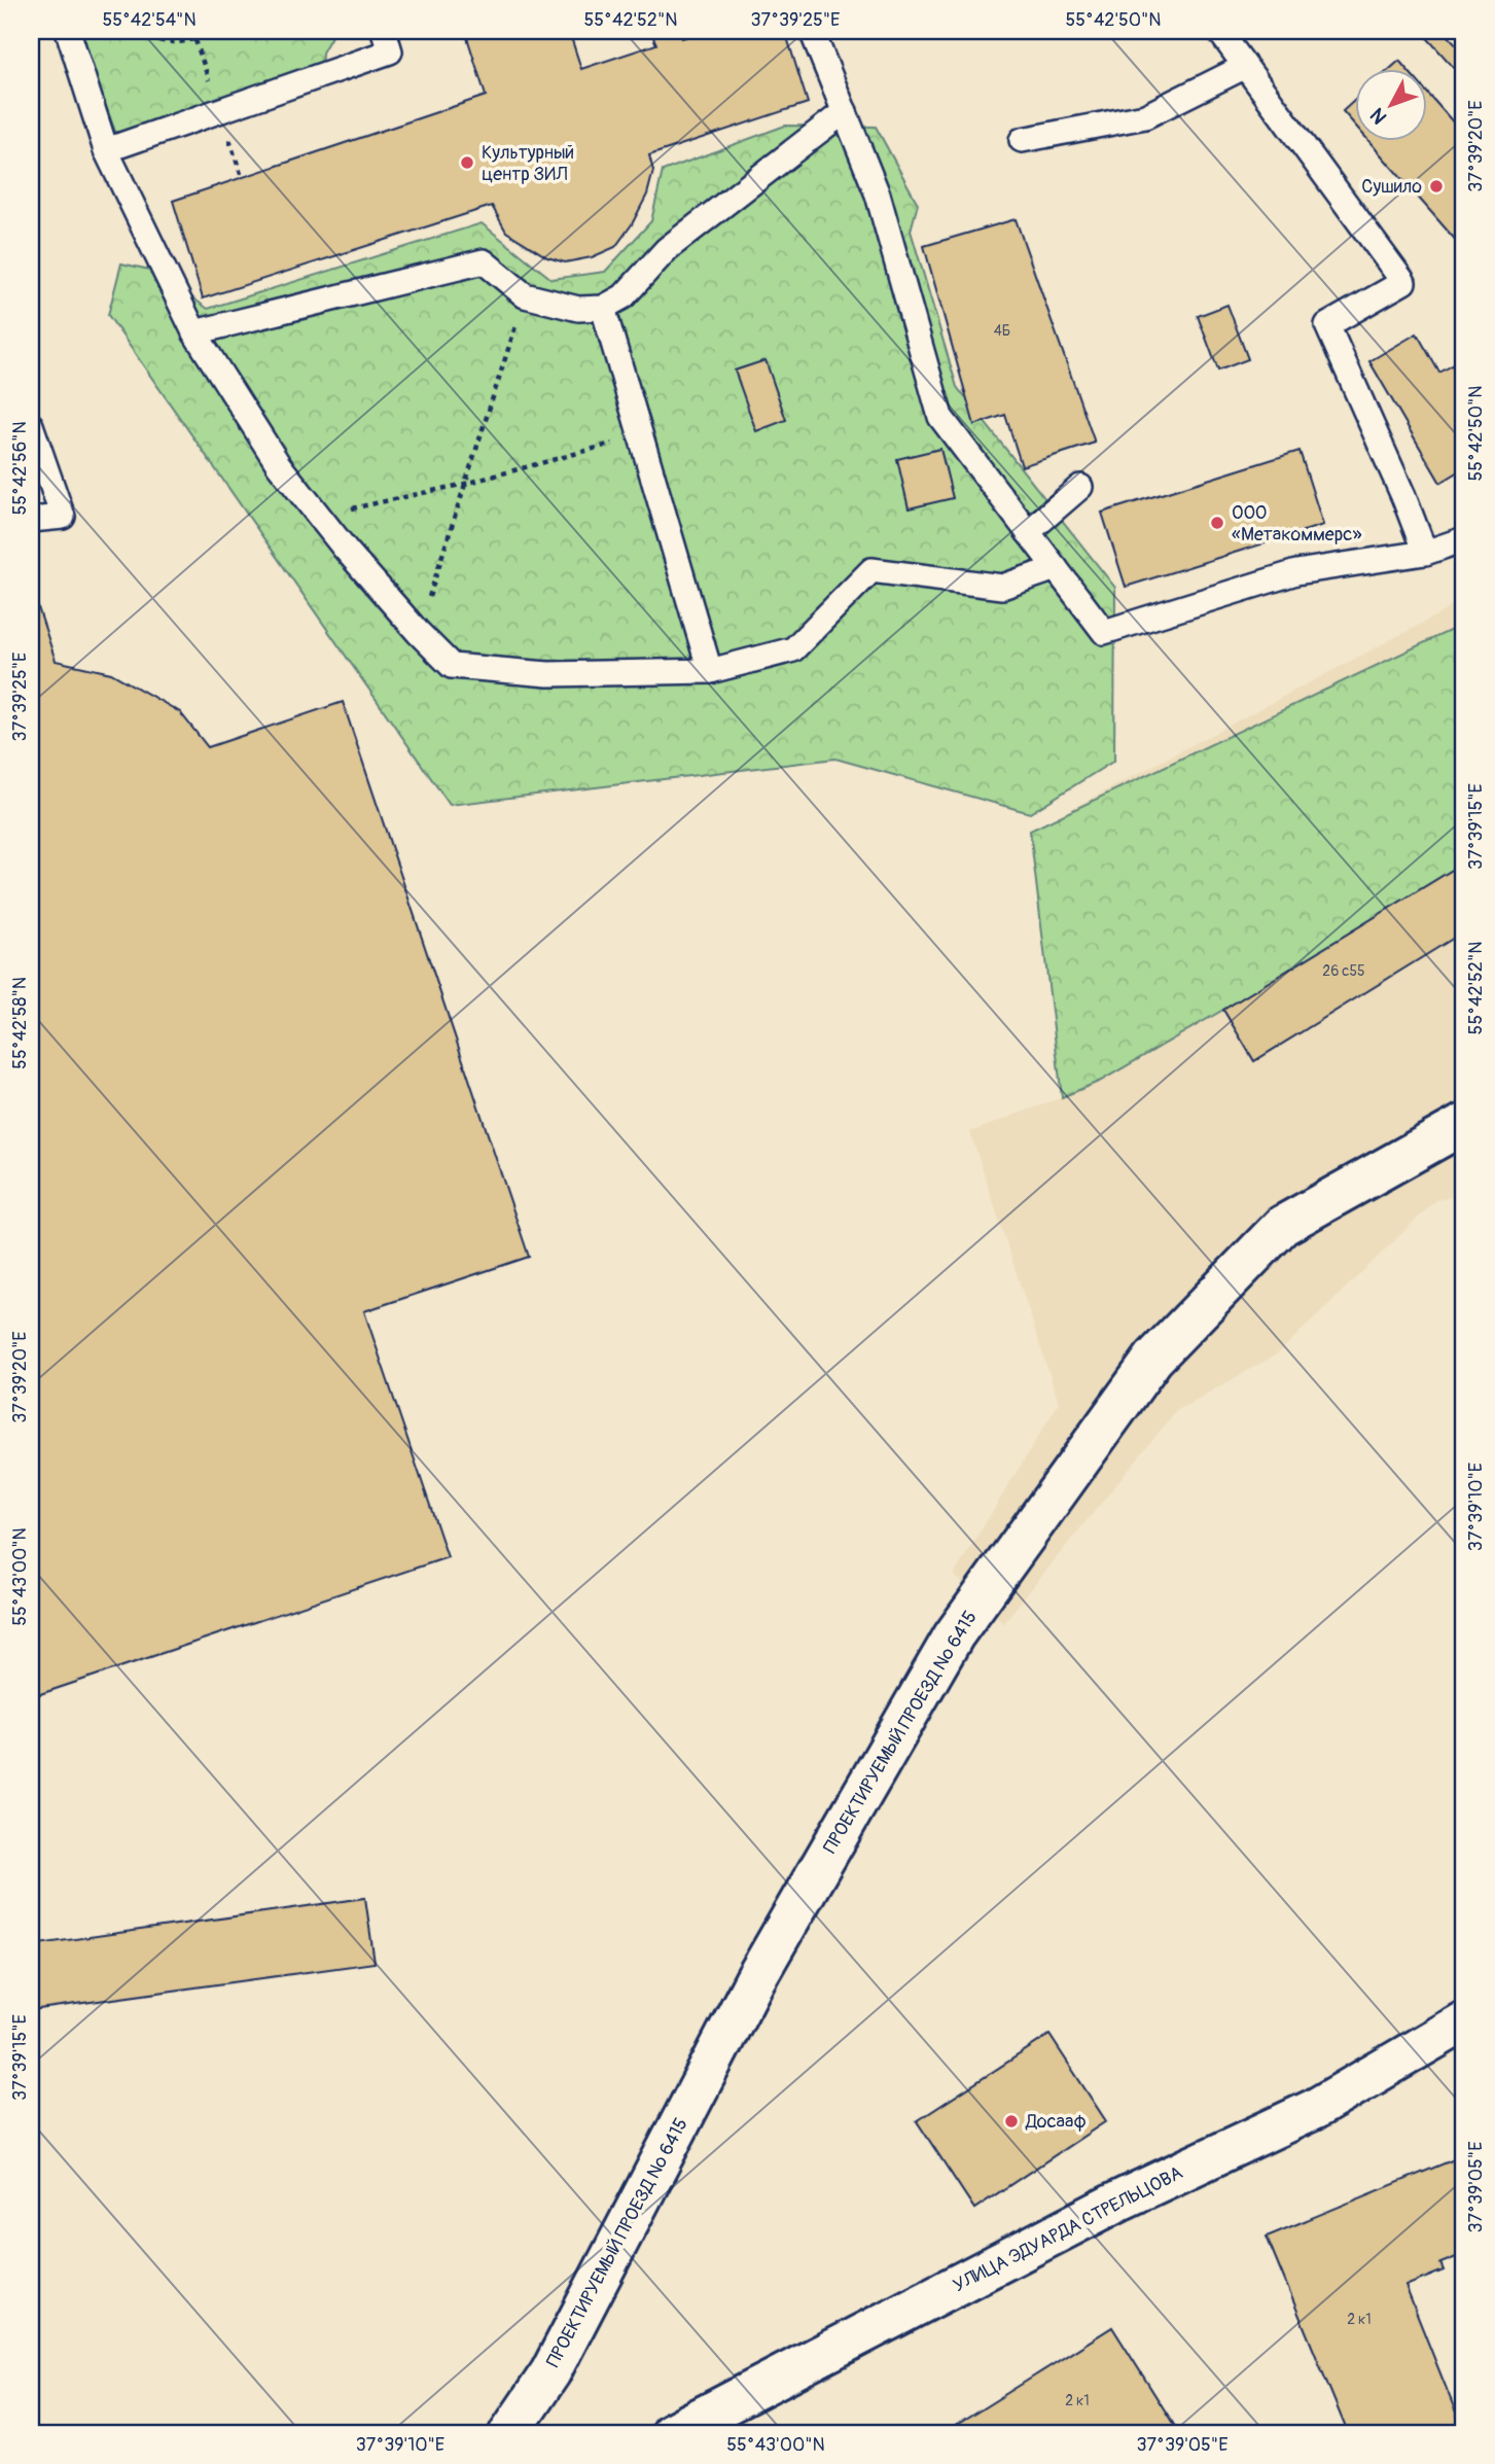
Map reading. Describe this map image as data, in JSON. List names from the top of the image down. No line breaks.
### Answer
{"streets":{"street":["ПРОЕКТИРУЕМЫЙ ПРОЕЗД № 6415","УЛИЦА ЭДУАРДА СТРЕЛЬЦОВА"]},"places":["Культурный центр ЗИЛ","Сушило","ООО «Метакоммерс»","Досааф"],"house_numbers":["4Б","26 с55","2 к1","2 к1"],"north":"bottom left","coordinates":["55°42'54\"N","55°42'52\"N","37°39'25\"E","55°42'50\"N","37°39'20\"E","55°42'56\"N","37°39'15\"E","55°42'58\"N","37°39'10\"E","55°43'00\"N","37°39'05\"E"]}
